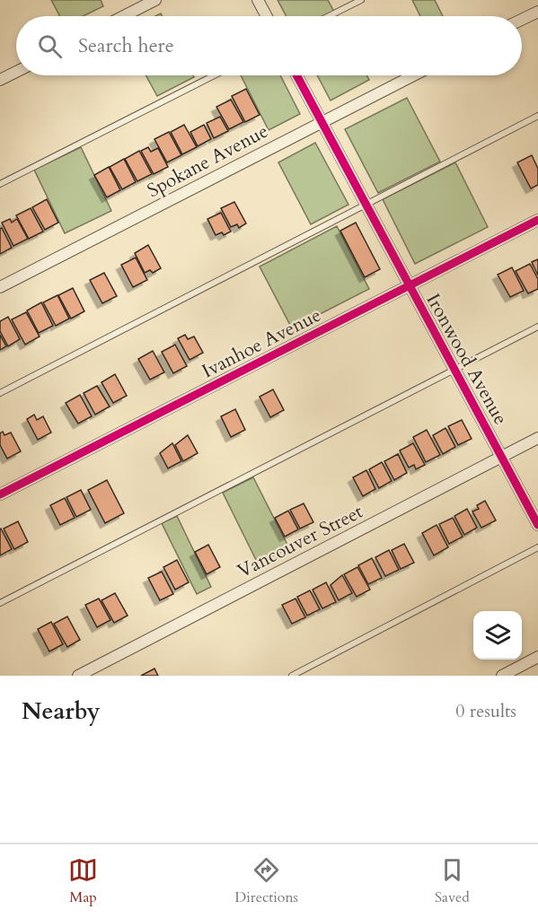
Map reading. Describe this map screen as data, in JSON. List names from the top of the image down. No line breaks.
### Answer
{"streets":{"street":["Spokane Avenue","Ivanhoe Avenue","Ironwood Avenue","Vancouver Street"]},"crossings":[["Spokane Avenue","Ironwood Avenue"],["Ivanhoe Avenue","Ironwood Avenue"],["Ironwood Avenue","Vancouver Street"]],"page":{"search":"Search here","heading":["Nearby","0 results"],"nav":["Map","Directions","Saved"]}}
